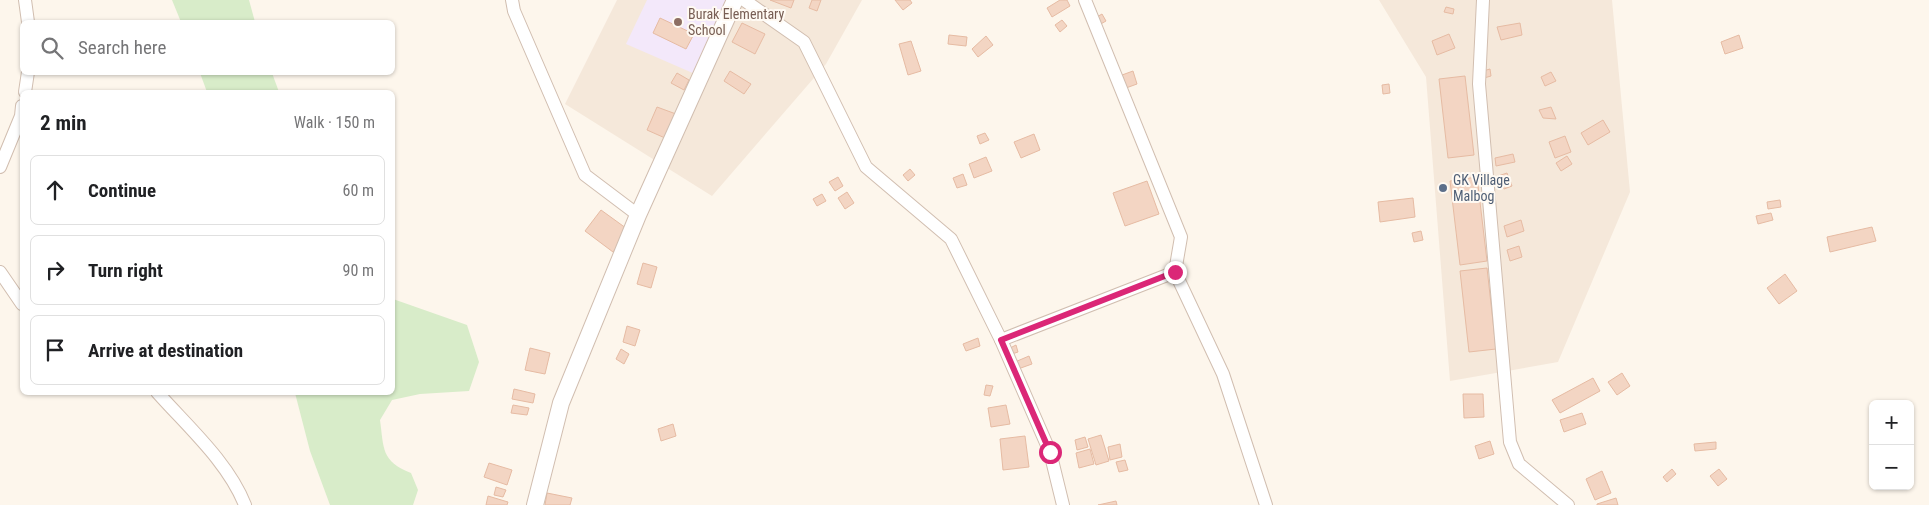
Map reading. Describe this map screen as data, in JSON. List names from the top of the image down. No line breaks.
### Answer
{"places":["Burak Elementary School","GK Village Malbog"],"page":{"search":"Search here","heading":["2 min","Walk · 150 m"],"list":[["Continue","60 m"],["Turn right","90 m"],"Arrive at destination"],"map_buttons":["+","−"]}}
